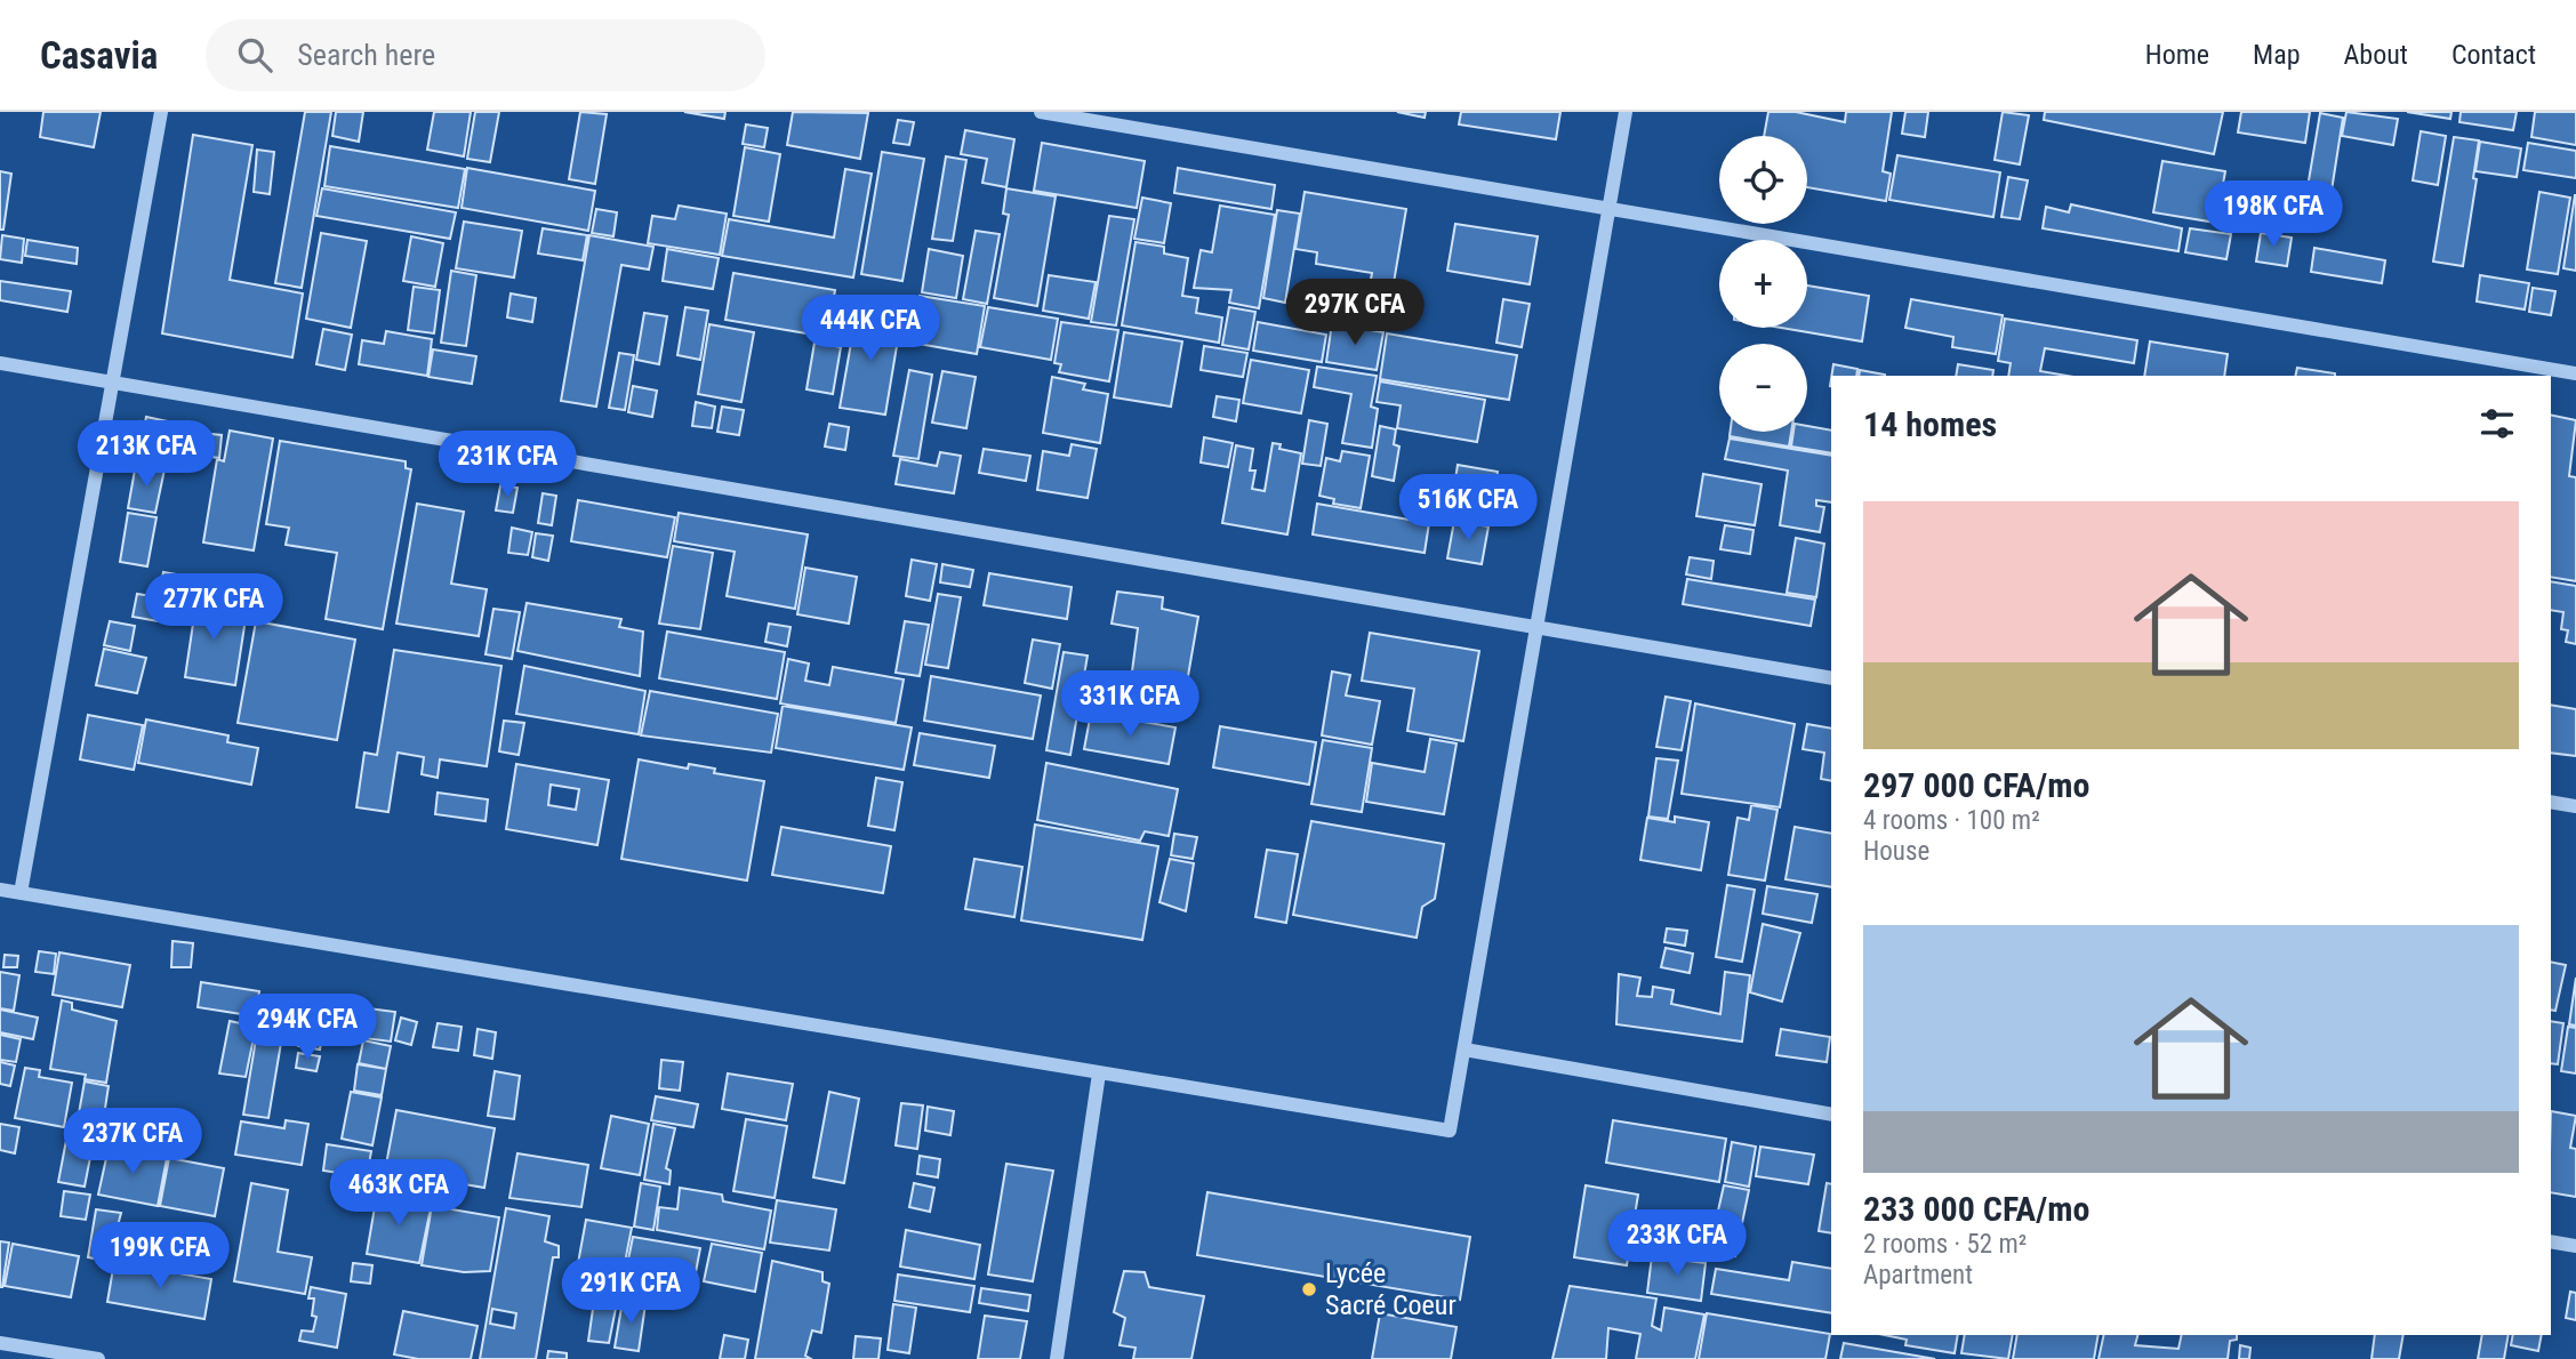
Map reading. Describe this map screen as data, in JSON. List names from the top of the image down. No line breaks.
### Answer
{"places":["Lycée Sacré Coeur"],"page":{"header":"Casavia","search":"Search here","nav":["Home","Map","About","Contact"],"map_buttons":["+","−"],"price":["198K CFA","297K CFA","444K CFA","213K CFA","231K CFA","516K CFA","277K CFA","331K CFA","294K CFA","237K CFA","463K CFA","233K CFA","199K CFA","291K CFA"],"heading":"14 homes","list":[{"name":"297 000 CFA/mo","note":"4 rooms · 100 m² · House"},{"name":"233 000 CFA/mo","note":"2 rooms · 52 m² · Apartment"}]}}
